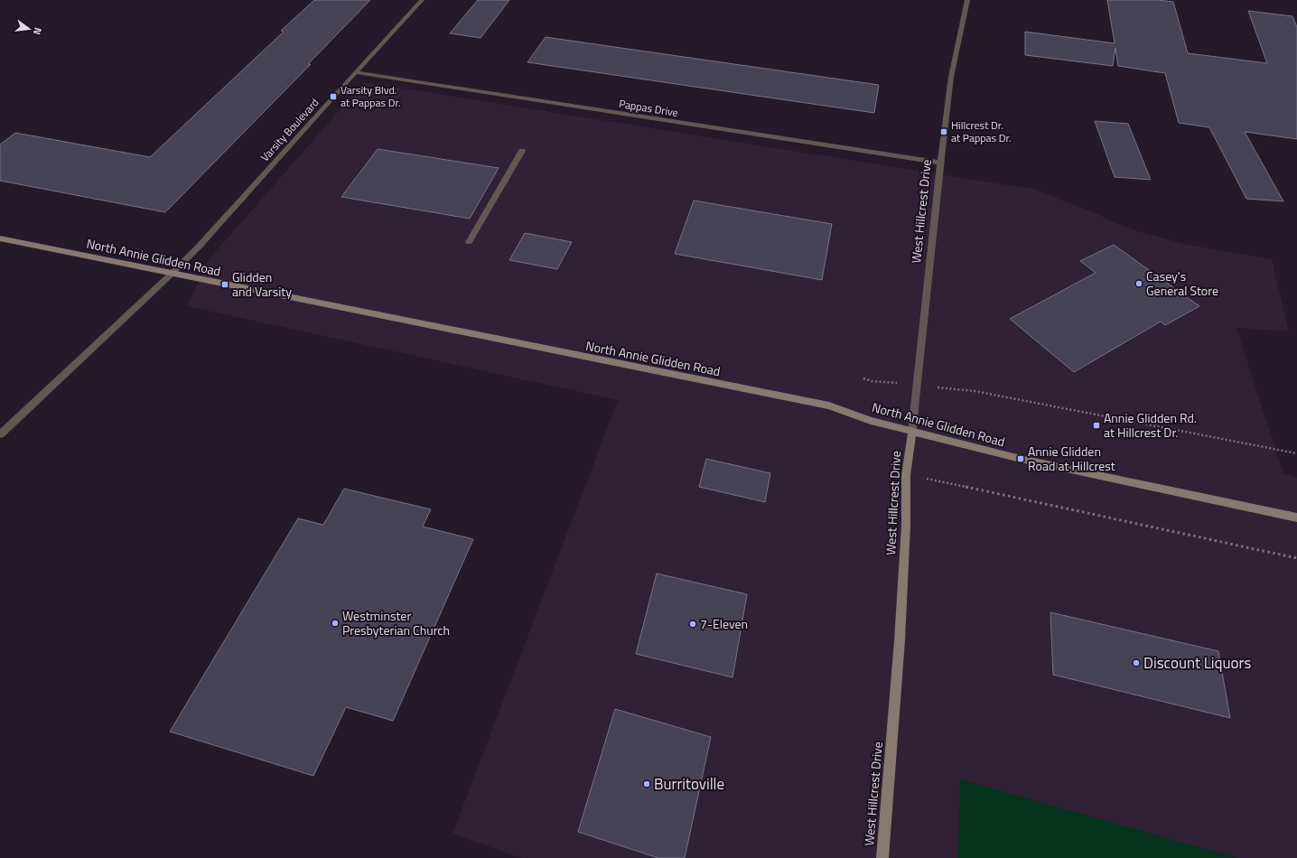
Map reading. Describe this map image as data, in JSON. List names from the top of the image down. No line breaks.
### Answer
{"streets":{"main road":["West Hillcrest Drive","North Annie Glidden Road"],"street":["Pappas Drive","Varsity Boulevard"]},"crossings":[["Pappas Drive","Varsity Boulevard"],["Pappas Drive","West Hillcrest Drive"],["Varsity Boulevard","North Annie Glidden Road"],["West Hillcrest Drive","North Annie Glidden Road"]],"places":{"transit":["Varsity Blvd. at Pappas Dr.","Hillcrest Dr. at Pappas Dr.","Glidden and Varsity","Annie Glidden Rd. at Hillcrest Dr.","Annie Glidden Road at Hillcrest"],"other":["Casey's General Store","Westminster Presbyterian Church","7-Eleven","Discount Liquors","Burritoville"]},"north":"right"}
